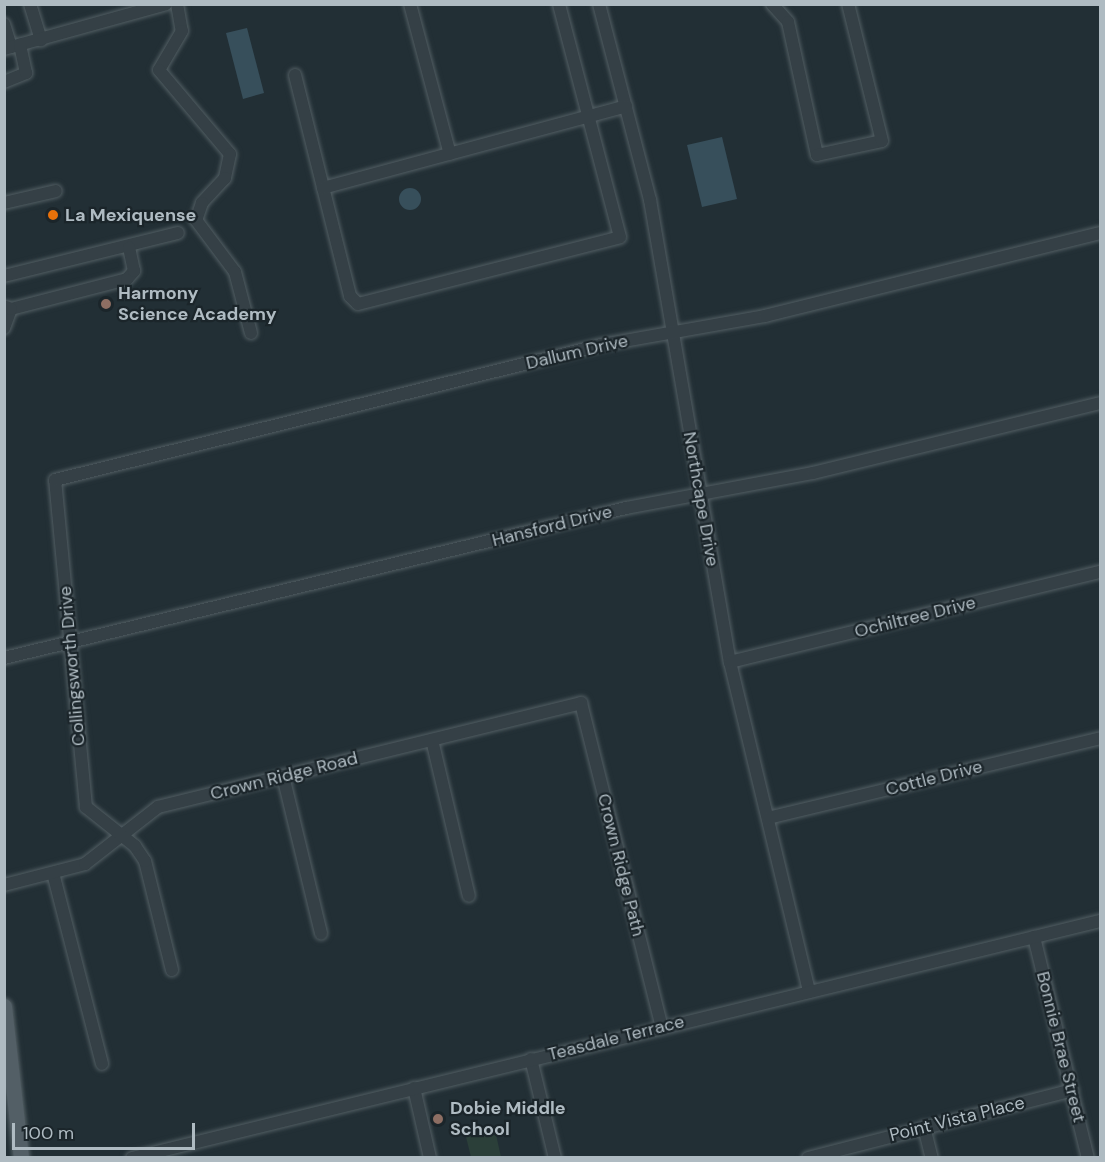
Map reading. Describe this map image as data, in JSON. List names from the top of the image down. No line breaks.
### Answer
{"streets":{"street":["Dallum Drive","Northcape Drive","Hansford Drive","Ochiltree Drive","Collingsworth Drive","Crown Ridge Road","Cottle Drive","Crown Ridge Path","Teasdale Terrace","Bonnie Brae Street","Point Vista Place"]},"crossings":[["Dallum Drive","Northcape Drive"],["Dallum Drive","Collingsworth Drive"],["Northcape Drive","Hansford Drive"],["Northcape Drive","Ochiltree Drive"],["Northcape Drive","Cottle Drive"],["Northcape Drive","Teasdale Terrace"],["Hansford Drive","Collingsworth Drive"],["Collingsworth Drive","Crown Ridge Road"],["Crown Ridge Road","Crown Ridge Path"],["Crown Ridge Path","Teasdale Terrace"],["Teasdale Terrace","Bonnie Brae Street"],["Bonnie Brae Street","Point Vista Place"]],"places":["La Mexiquense","Harmony Science Academy","Dobie Middle School"],"scale_bar":"100 m"}
